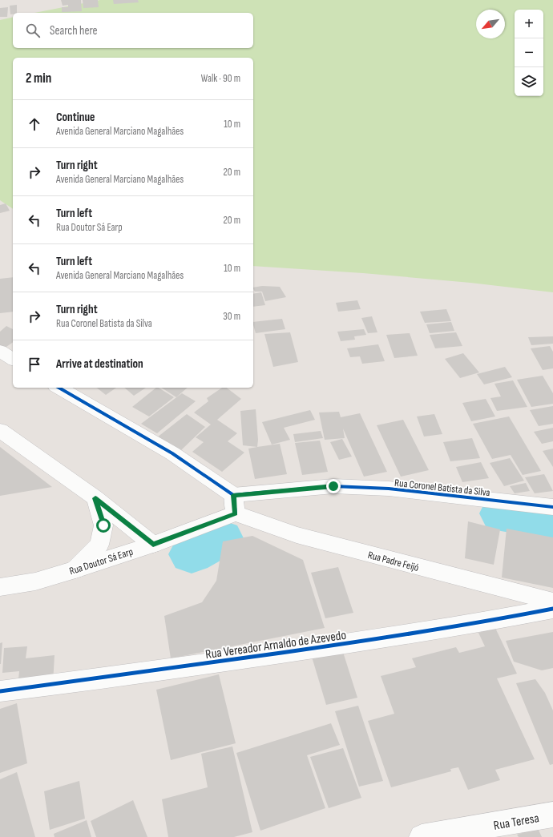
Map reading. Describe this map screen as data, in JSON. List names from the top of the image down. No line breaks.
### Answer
{"streets":{"street":["Rua Coronel Batista da Silva","Rua Doutor Sá Earp","Rua Padre Feijó","Rua Vereador Arnaldo de Azevedo","Rua Teresa"]},"crossings":[["Rua Coronel Batista da Silva","Rua Doutor Sá Earp"],["Rua Coronel Batista da Silva","Rua Padre Feijó"],["Rua Doutor Sá Earp","Rua Padre Feijó"]],"north":"bottom left","page":{"map_buttons":["+","−"],"search":"Search here","heading":["2 min","Walk · 90 m"],"list":[["Continue","Avenida General Marciano Magalhães","10 m"],["Turn right","Avenida General Marciano Magalhães","20 m"],["Turn left","Rua Doutor Sá Earp","20 m"],["Turn left","Avenida General Marciano Magalhães","10 m"],["Turn right","Rua Coronel Batista da Silva","30 m"],"Arrive at destination"]}}
